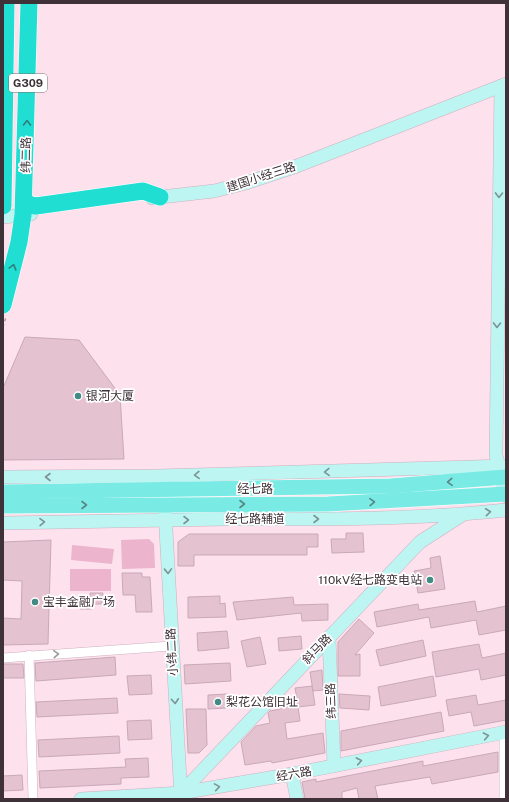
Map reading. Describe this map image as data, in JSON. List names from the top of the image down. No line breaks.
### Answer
{"streets":{"highway":["G309","纬二路"],"main road":["经七路"],"street":["建国小经三路","经七路辅道","斜马路","小纬二路","纬三路","经六路"]},"crossings":[["经七路","经七路辅道"],["经七路","小纬二路"],["经七路辅道","斜马路"],["经七路辅道","小纬二路"],["斜马路","小纬二路"],["斜马路","纬三路"],["斜马路","经六路"],["小纬二路","经六路"],["纬三路","经六路"]],"one_way":["小纬二路","经六路"],"places":["银河大厦","110kV经七路变电站","宝丰金融广场","梨花公馆旧址"]}
